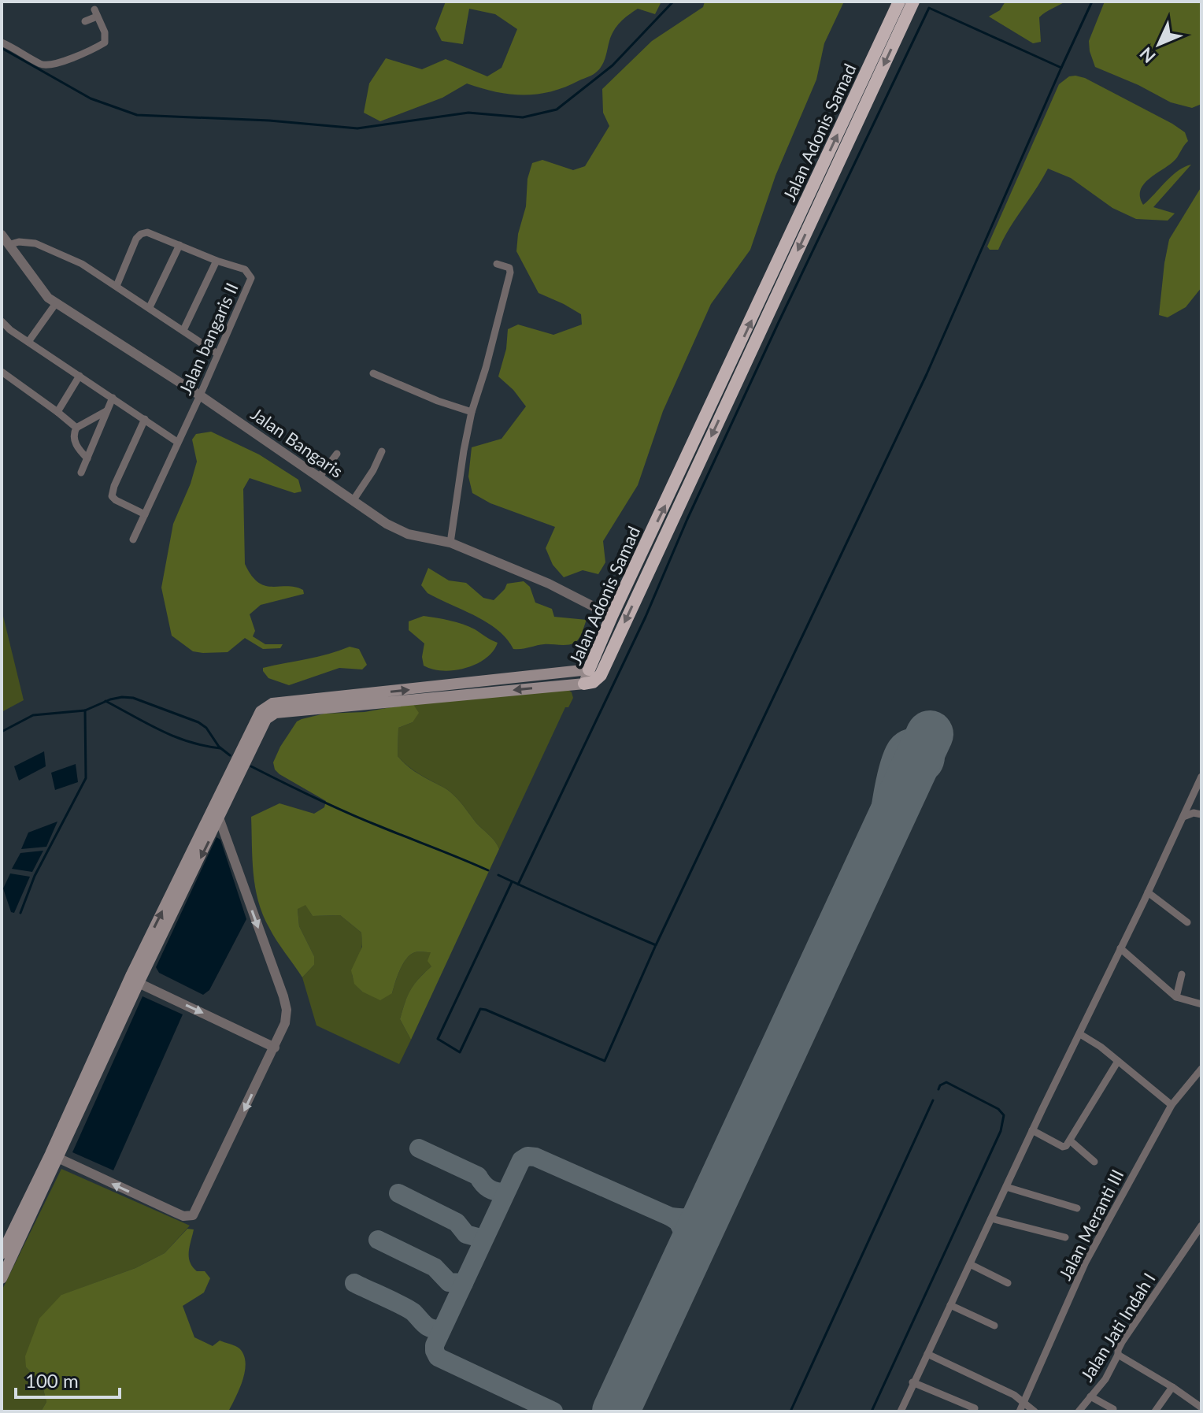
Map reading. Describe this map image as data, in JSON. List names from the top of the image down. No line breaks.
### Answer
{"streets":{"highway":["Jalan Adonis Samad"],"street":["Jalan bangaris II","Jalan Bangaris","Jalan Meranti III","Jalan Jati Indah I"]},"crossings":[["Jalan Adonis Samad","Jalan Bangaris"],["Jalan bangaris II","Jalan Bangaris"]],"scale_bar":"100 m","north":"bottom left"}
